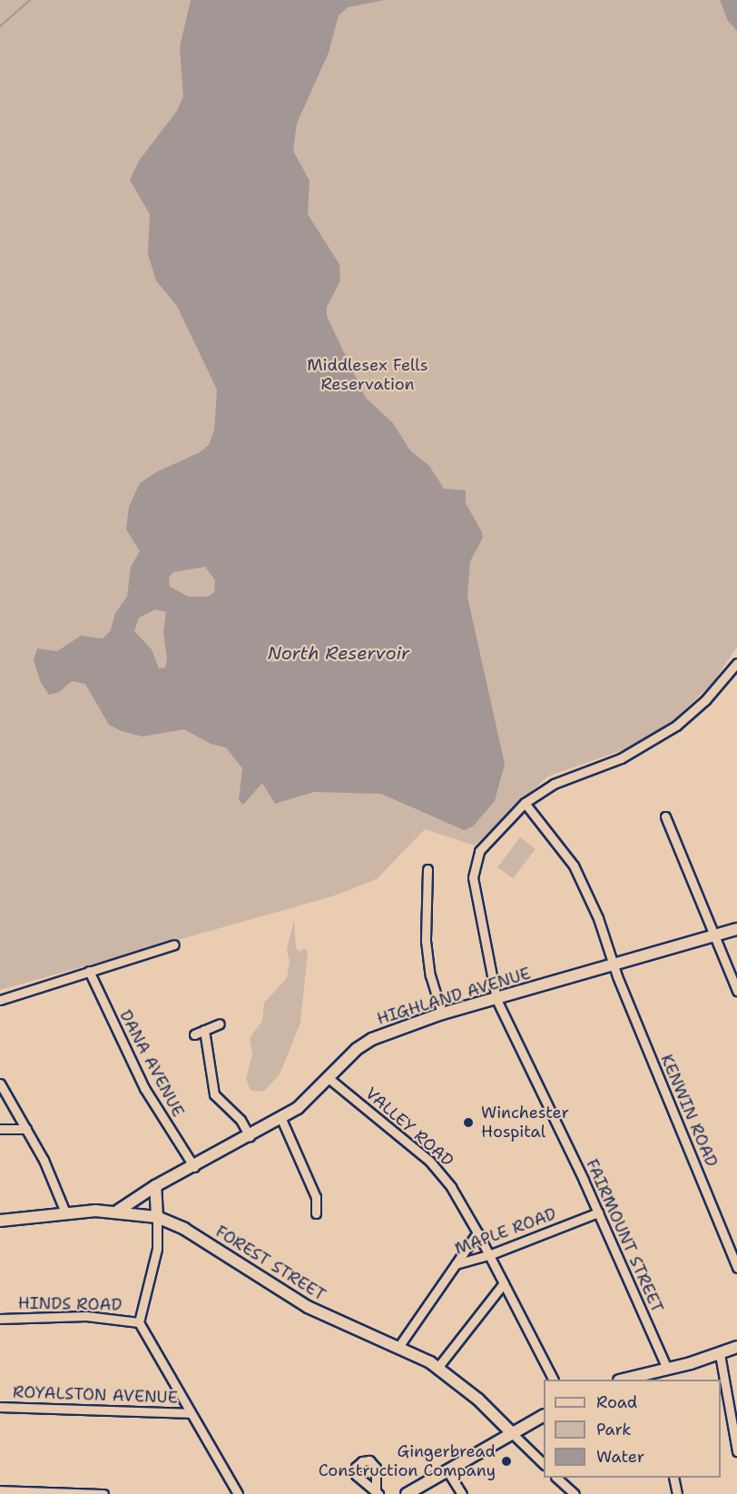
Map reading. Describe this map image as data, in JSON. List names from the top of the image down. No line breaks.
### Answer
{"streets":{"main road":["HIGHLAND AVENUE","FOREST STREET"],"street":["DANA AVENUE","KENWIN ROAD","VALLEY ROAD","MAPLE ROAD","FAIRMOUNT STREET","HINDS ROAD","ROYALSTON AVENUE"]},"crossings":[["HIGHLAND AVENUE","DANA AVENUE"],["HIGHLAND AVENUE","KENWIN ROAD"],["HIGHLAND AVENUE","VALLEY ROAD"],["HIGHLAND AVENUE","FAIRMOUNT STREET"],["HIGHLAND AVENUE","FOREST STREET"],["KENWIN ROAD","FAIRMOUNT STREET"],["VALLEY ROAD","MAPLE ROAD"],["MAPLE ROAD","FAIRMOUNT STREET"],["MAPLE ROAD","FOREST STREET"]],"water":["North Reservoir"],"parks":["Middlesex Fells Reservation"],"places":["Winchester Hospital","Gingerbread Construction Company"],"legend":["Road","Park","Water"]}
